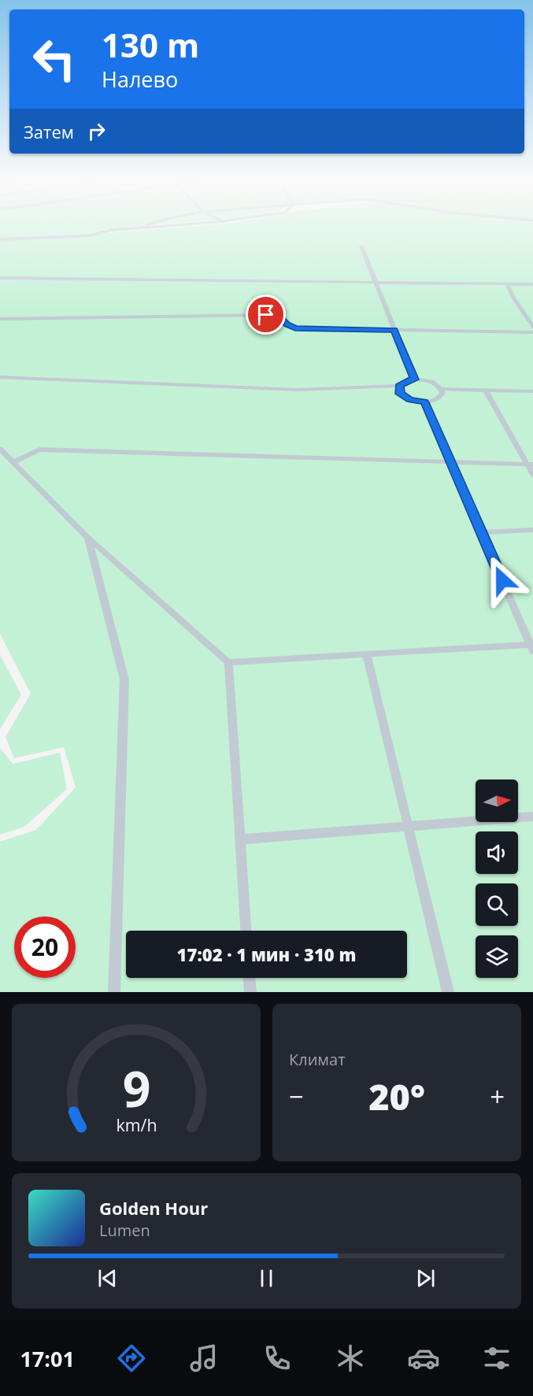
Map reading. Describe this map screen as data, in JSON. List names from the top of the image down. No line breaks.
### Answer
{"north":"right","page":{"turn":["130 m","Налево"],"then":"Затем","limit":"20","trip":"17:02 · 1 мин · 310 m","tile":"Климат","heat":["−","20°","+"],"song":["Golden Hour","Lumen"],"tabs":"17:01","gauge":["9","km/h"]}}
